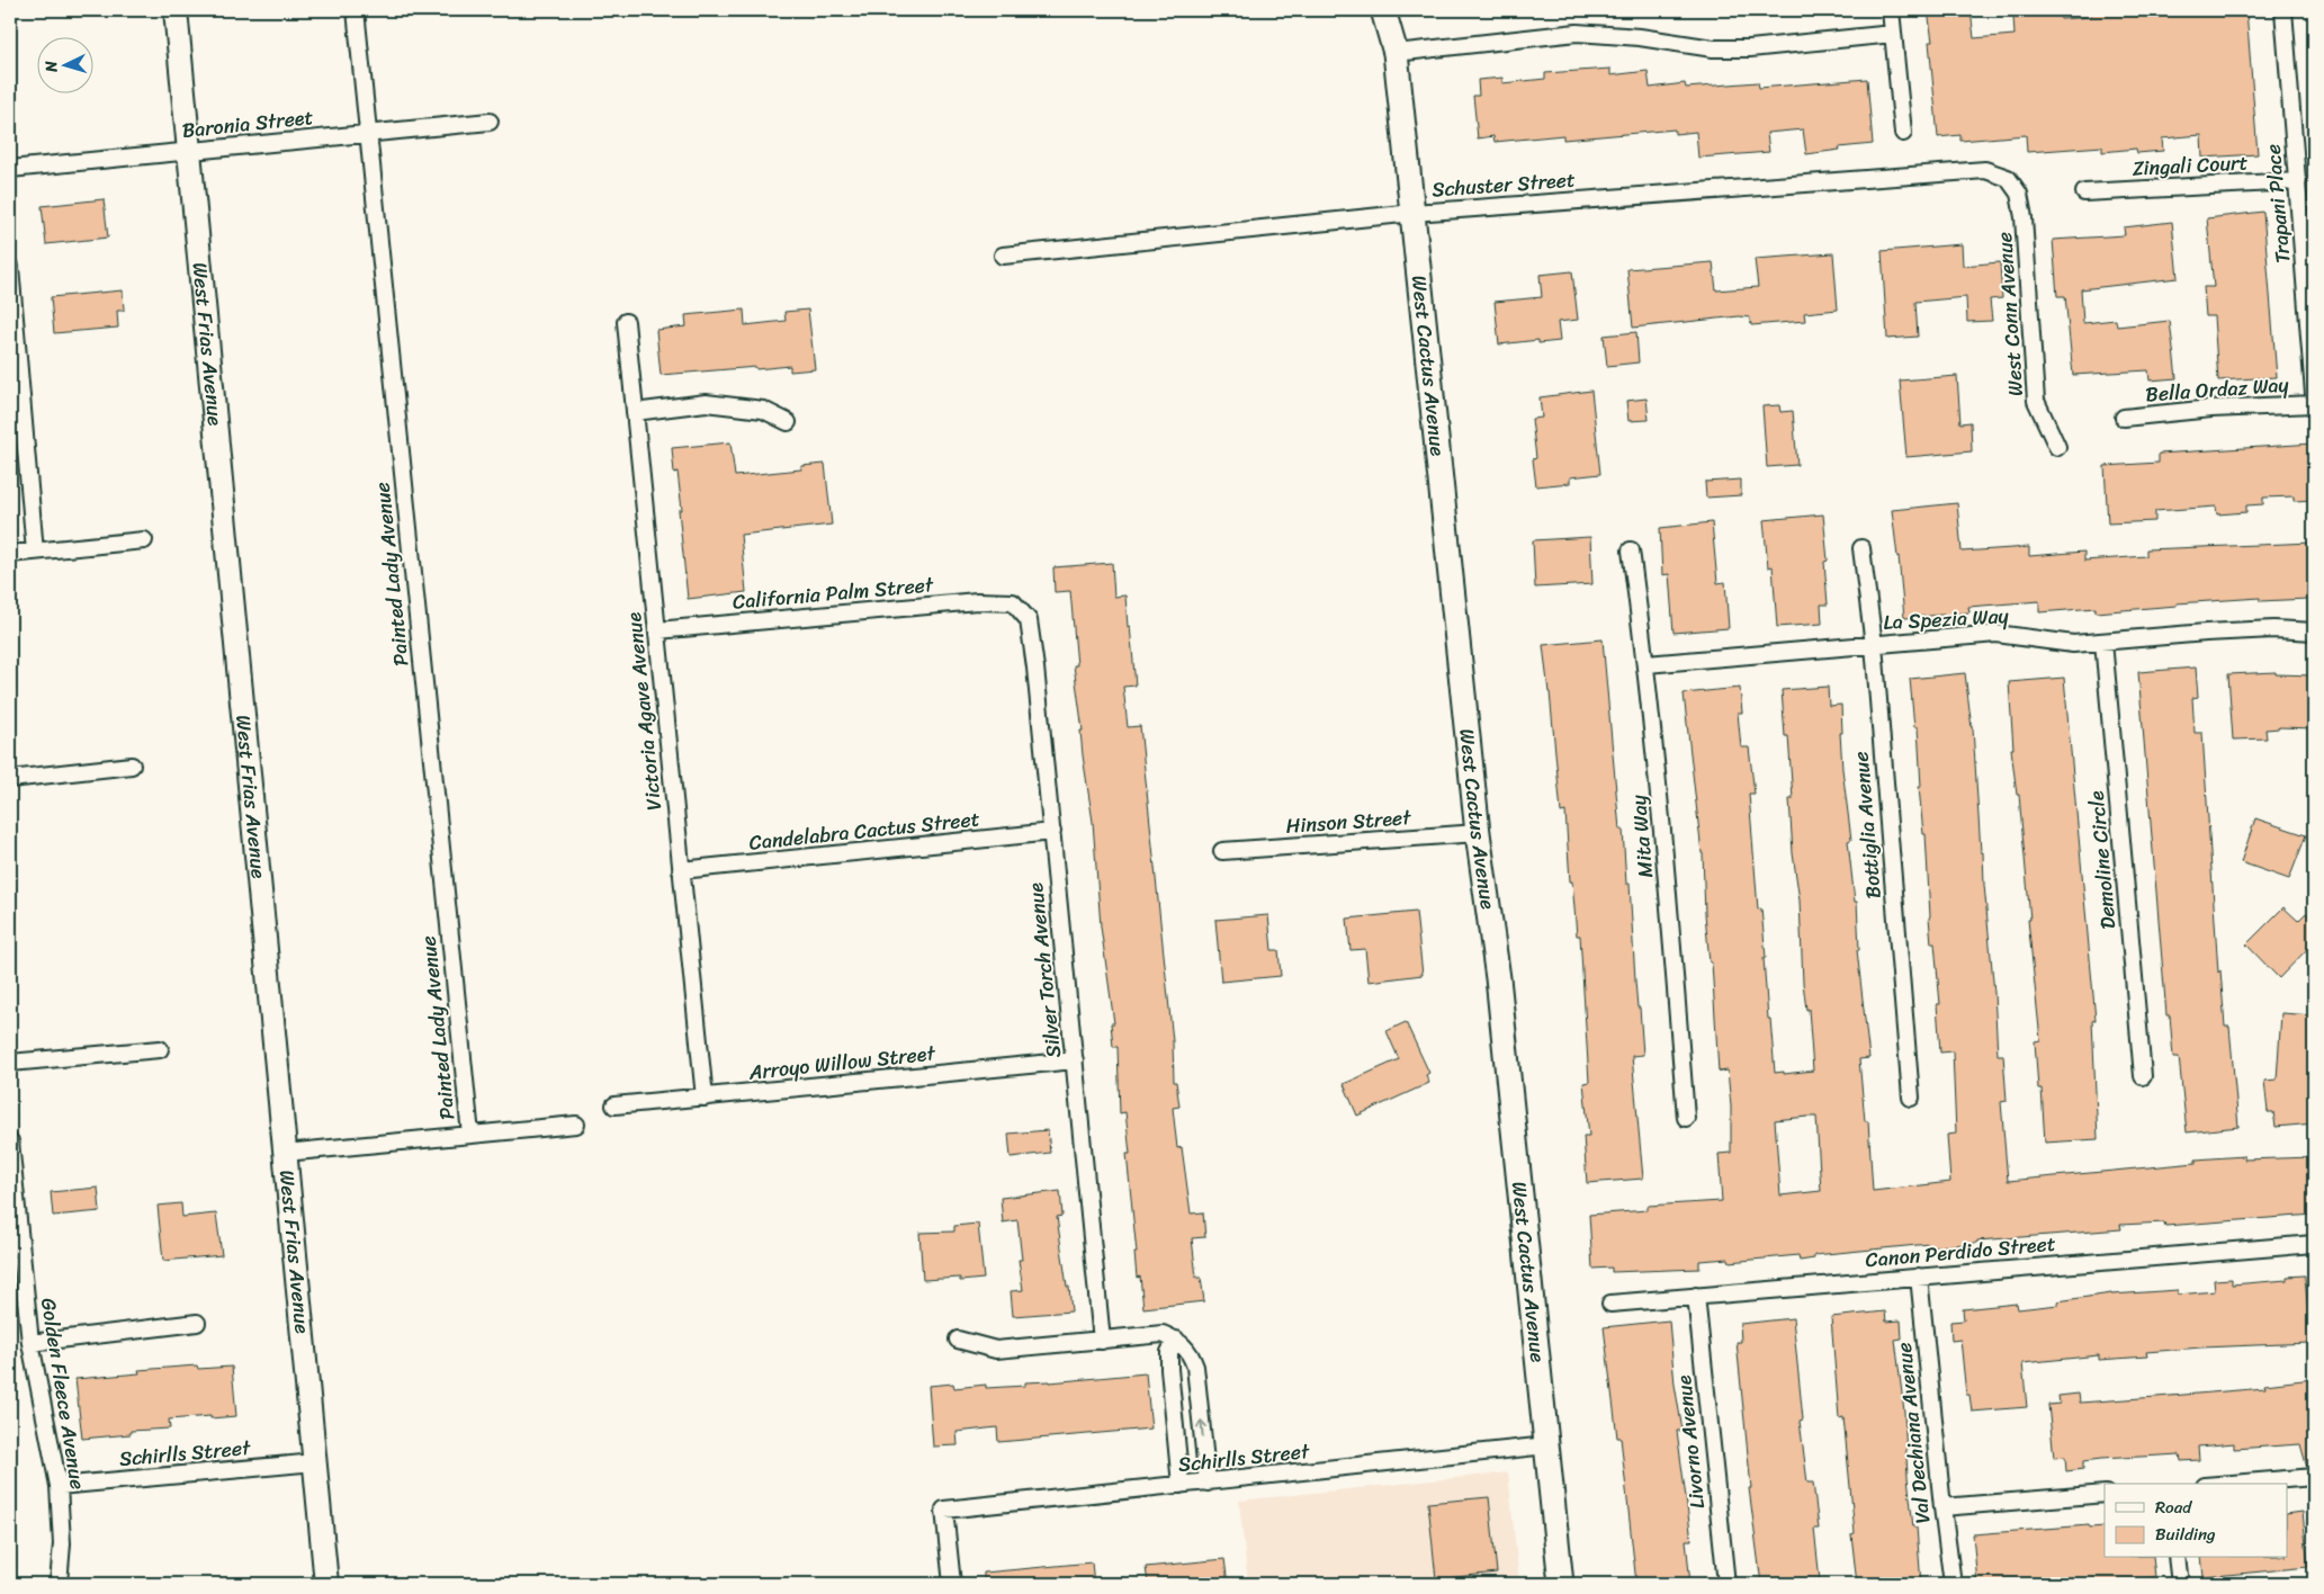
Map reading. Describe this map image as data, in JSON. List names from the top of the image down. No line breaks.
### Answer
{"streets":{"main road":["West Cactus Avenue"],"street":["Baronia Street","Zingali Court","Schuster Street","Trapani Place","West Conn Avenue","West Frias Avenue","Bella Ordaz Way","Painted Lady Avenue","California Palm Street","La Spezia Way","Victoria Agave Avenue","Hinson Street","Bottiglia Avenue","Candelabra Cactus Street","Mita Way","Demoline Circle","Silver Torch Avenue","Arroyo Willow Street","Canon Perdido Street","Golden Fleece Avenue","Val Dechiana Avenue","Livorno Avenue","Schirlls Street"]},"crossings":[["Baronia Street","West Frias Avenue"],["Baronia Street","Painted Lady Avenue"],["Zingali Court","Trapani Place"],["Schuster Street","West Conn Avenue"],["Schuster Street","West Cactus Avenue"],["West Frias Avenue","Schirlls Street"],["West Cactus Avenue","Hinson Street"],["West Cactus Avenue","Schirlls Street"],["California Palm Street","Victoria Agave Avenue"],["California Palm Street","Silver Torch Avenue"],["La Spezia Way","Bottiglia Avenue"],["La Spezia Way","Mita Way"],["La Spezia Way","Demoline Circle"],["Victoria Agave Avenue","Candelabra Cactus Street"],["Victoria Agave Avenue","Arroyo Willow Street"],["Candelabra Cactus Street","Silver Torch Avenue"],["Silver Torch Avenue","Arroyo Willow Street"],["Canon Perdido Street","Val Dechiana Avenue"],["Canon Perdido Street","Livorno Avenue"],["Golden Fleece Avenue","Schirlls Street"]],"legend":["Road","Building"],"north":"left"}
